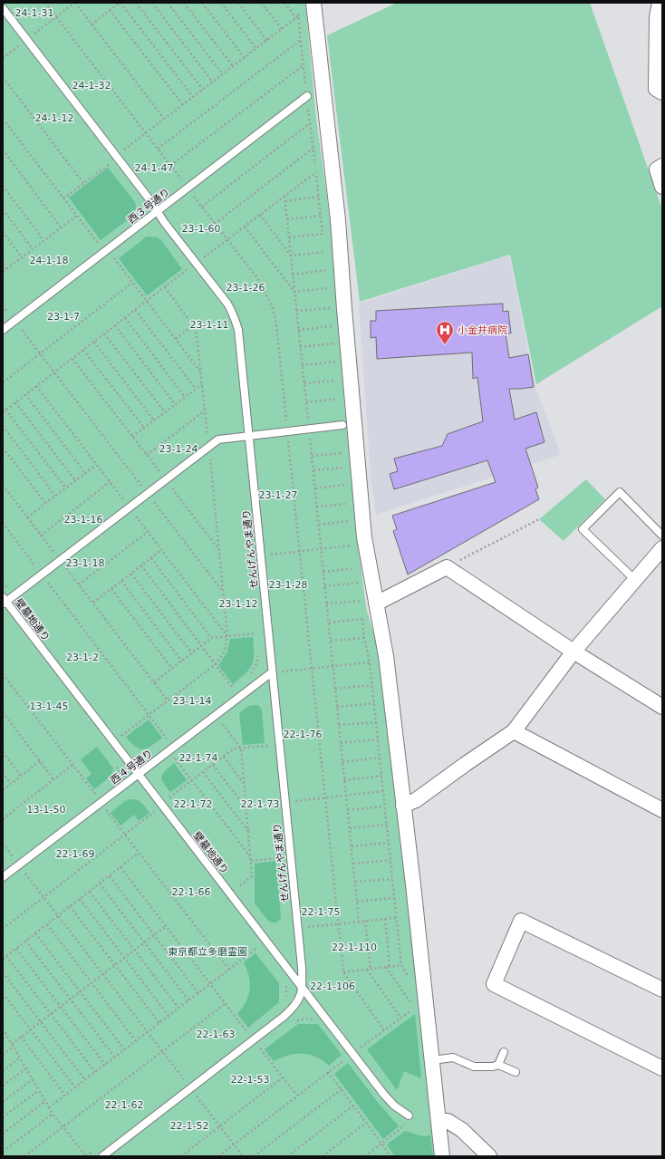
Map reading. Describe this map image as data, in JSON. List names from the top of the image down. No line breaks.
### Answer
{"streets":{"lane":["西３号通り","せんげんやま通り","壁墓地通り","西４号通り"]},"crossings":[["西３号通り","せんげんやま通り"],["せんげんやま通り","壁墓地通り"],["せんげんやま通り","西４号通り"],["壁墓地通り","西４号通り"]],"parks":["24-1-31","24-1-32","24-1-12","24-1-47","23-1-60","24-1-18","23-1-26","23-1-7","23-1-11","23-1-24","23-1-27","23-1-16","23-1-18","23-1-28","23-1-12","23-1-2","23-1-14","13-1-45","22-1-76","22-1-74","22-1-72","22-1-73","13-1-50","22-1-69","22-1-66","22-1-75","22-1-110","東京都立多磨霊園","22-1-106","22-1-63","22-1-53","22-1-62","22-1-52"],"places":{"hospital":["小金井病院"]}}
